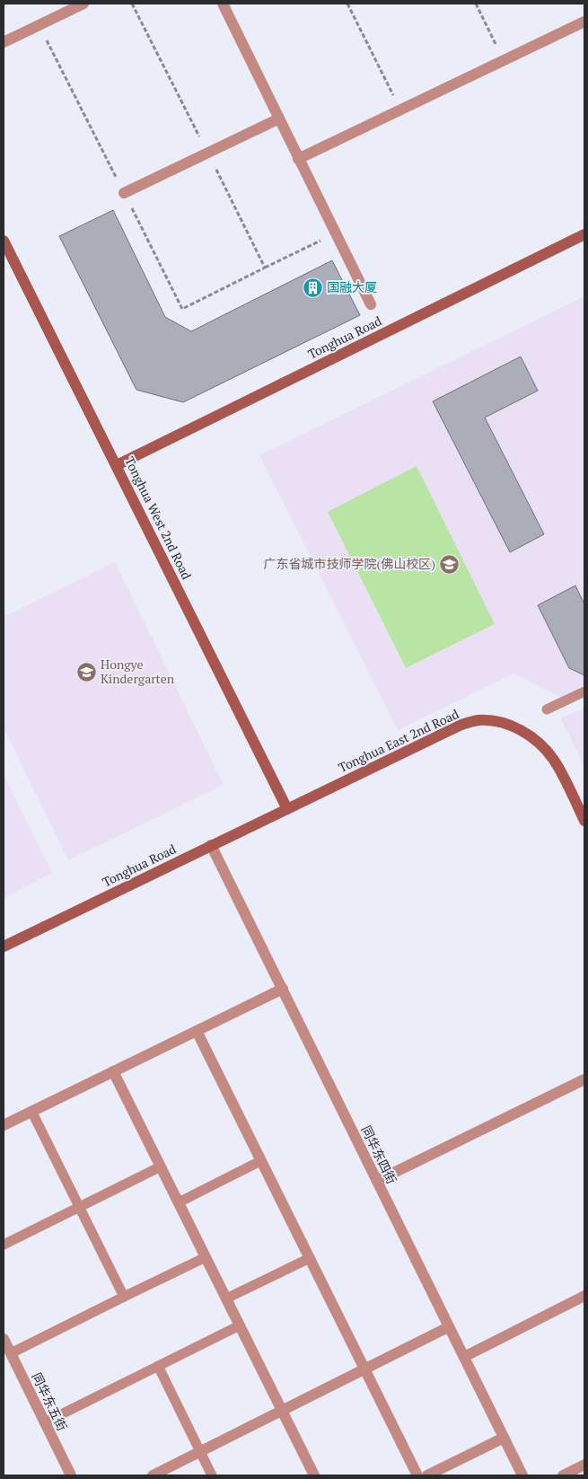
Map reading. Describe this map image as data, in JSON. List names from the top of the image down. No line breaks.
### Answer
{"streets":{"street":["Tonghua Road","Tonghua West 2nd Road","Tonghua East 2nd Road","同华东四街","同华东五街"]},"crossings":[["Tonghua Road","Tonghua West 2nd Road"],["Tonghua Road","Tonghua East 2nd Road"],["Tonghua Road","同华东四街"],["Tonghua West 2nd Road","Tonghua East 2nd Road"]],"places":{"building":["国融大厦"],"school or university":["广东省城市技师学院(佛山校区)","Hongye Kindergarten"]}}
